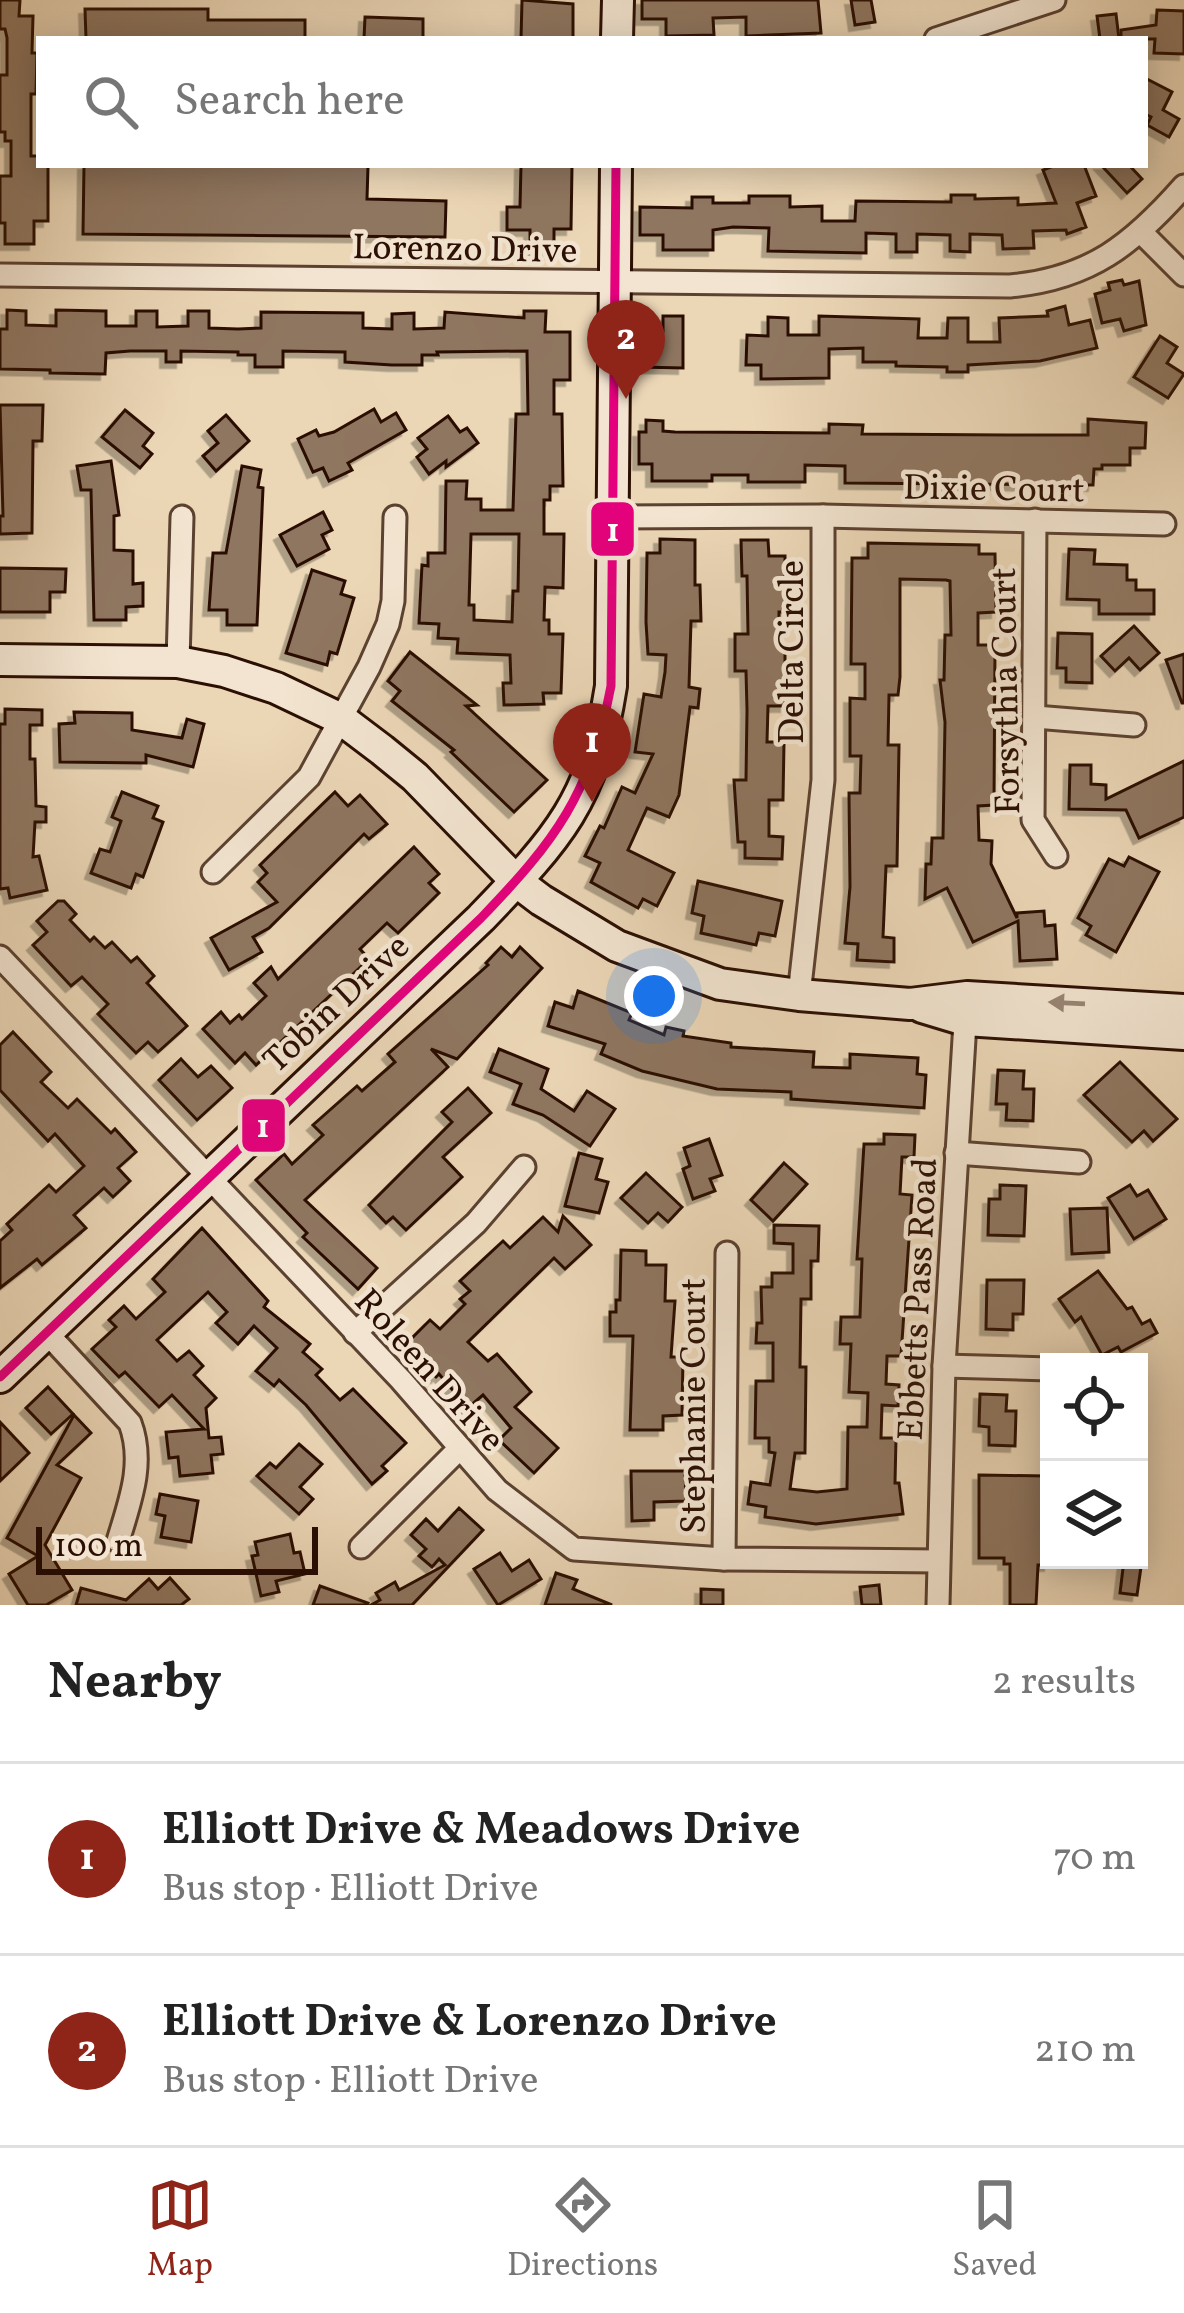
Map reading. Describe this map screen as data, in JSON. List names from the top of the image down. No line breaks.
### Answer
{"streets":{"street":["Lorenzo Drive","Dixie Court","Delta Circle","Forsythia Court","Tobin Drive","Ebbetts Pass Road","Roleen Drive","Stephanie Court"]},"crossings":[["Lorenzo Drive","Tobin Drive"],["Dixie Court","Delta Circle"],["Dixie Court","Forsythia Court"],["Delta Circle","Tobin Drive"],["Tobin Drive","Roleen Drive"],["Ebbetts Pass Road","Roleen Drive"],["Roleen Drive","Stephanie Court"]],"lines":["transit line 1"],"scale_bar":"100 m","page":{"search":"Search here","pins":["2","1"],"scale":"100 m","heading":["Nearby","2 results"],"list":[{"mark":"1","name":"Elliott Drive & Meadows Drive","note":"Bus stop · Elliott Drive","value":"70 m"},{"mark":"2","name":"Elliott Drive & Lorenzo Drive","note":"Bus stop · Elliott Drive","value":"210 m"}],"nav":["Map","Directions","Saved"]}}
